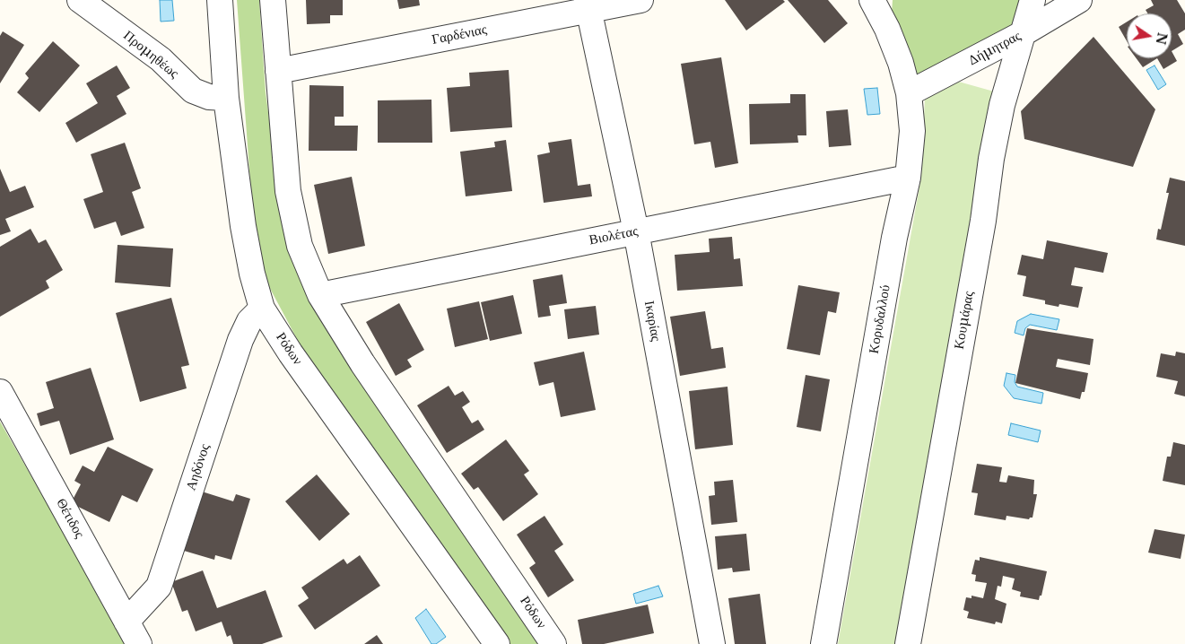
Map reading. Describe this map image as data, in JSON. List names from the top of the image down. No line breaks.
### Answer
{"streets":{"street":["Γαρδένιας","Δήμητρας","Προμηθέως","Βιολέτας","Κορυδαλλού","Κουμάρας","Ικαρίας","Ρόδων","Αηδόνος","Θέτιδος"]},"crossings":[["Γαρδένιας","Ικαρίας"],["Γαρδένιας","Ρόδων"],["Δήμητρας","Κορυδαλλού"],["Δήμητρας","Κουμάρας"],["Προμηθέως","Ρόδων"],["Βιολέτας","Κορυδαλλού"],["Βιολέτας","Ικαρίας"],["Βιολέτας","Ρόδων"],["Ρόδων","Αηδόνος"],["Αηδόνος","Θέτιδος"]],"north":"right"}
